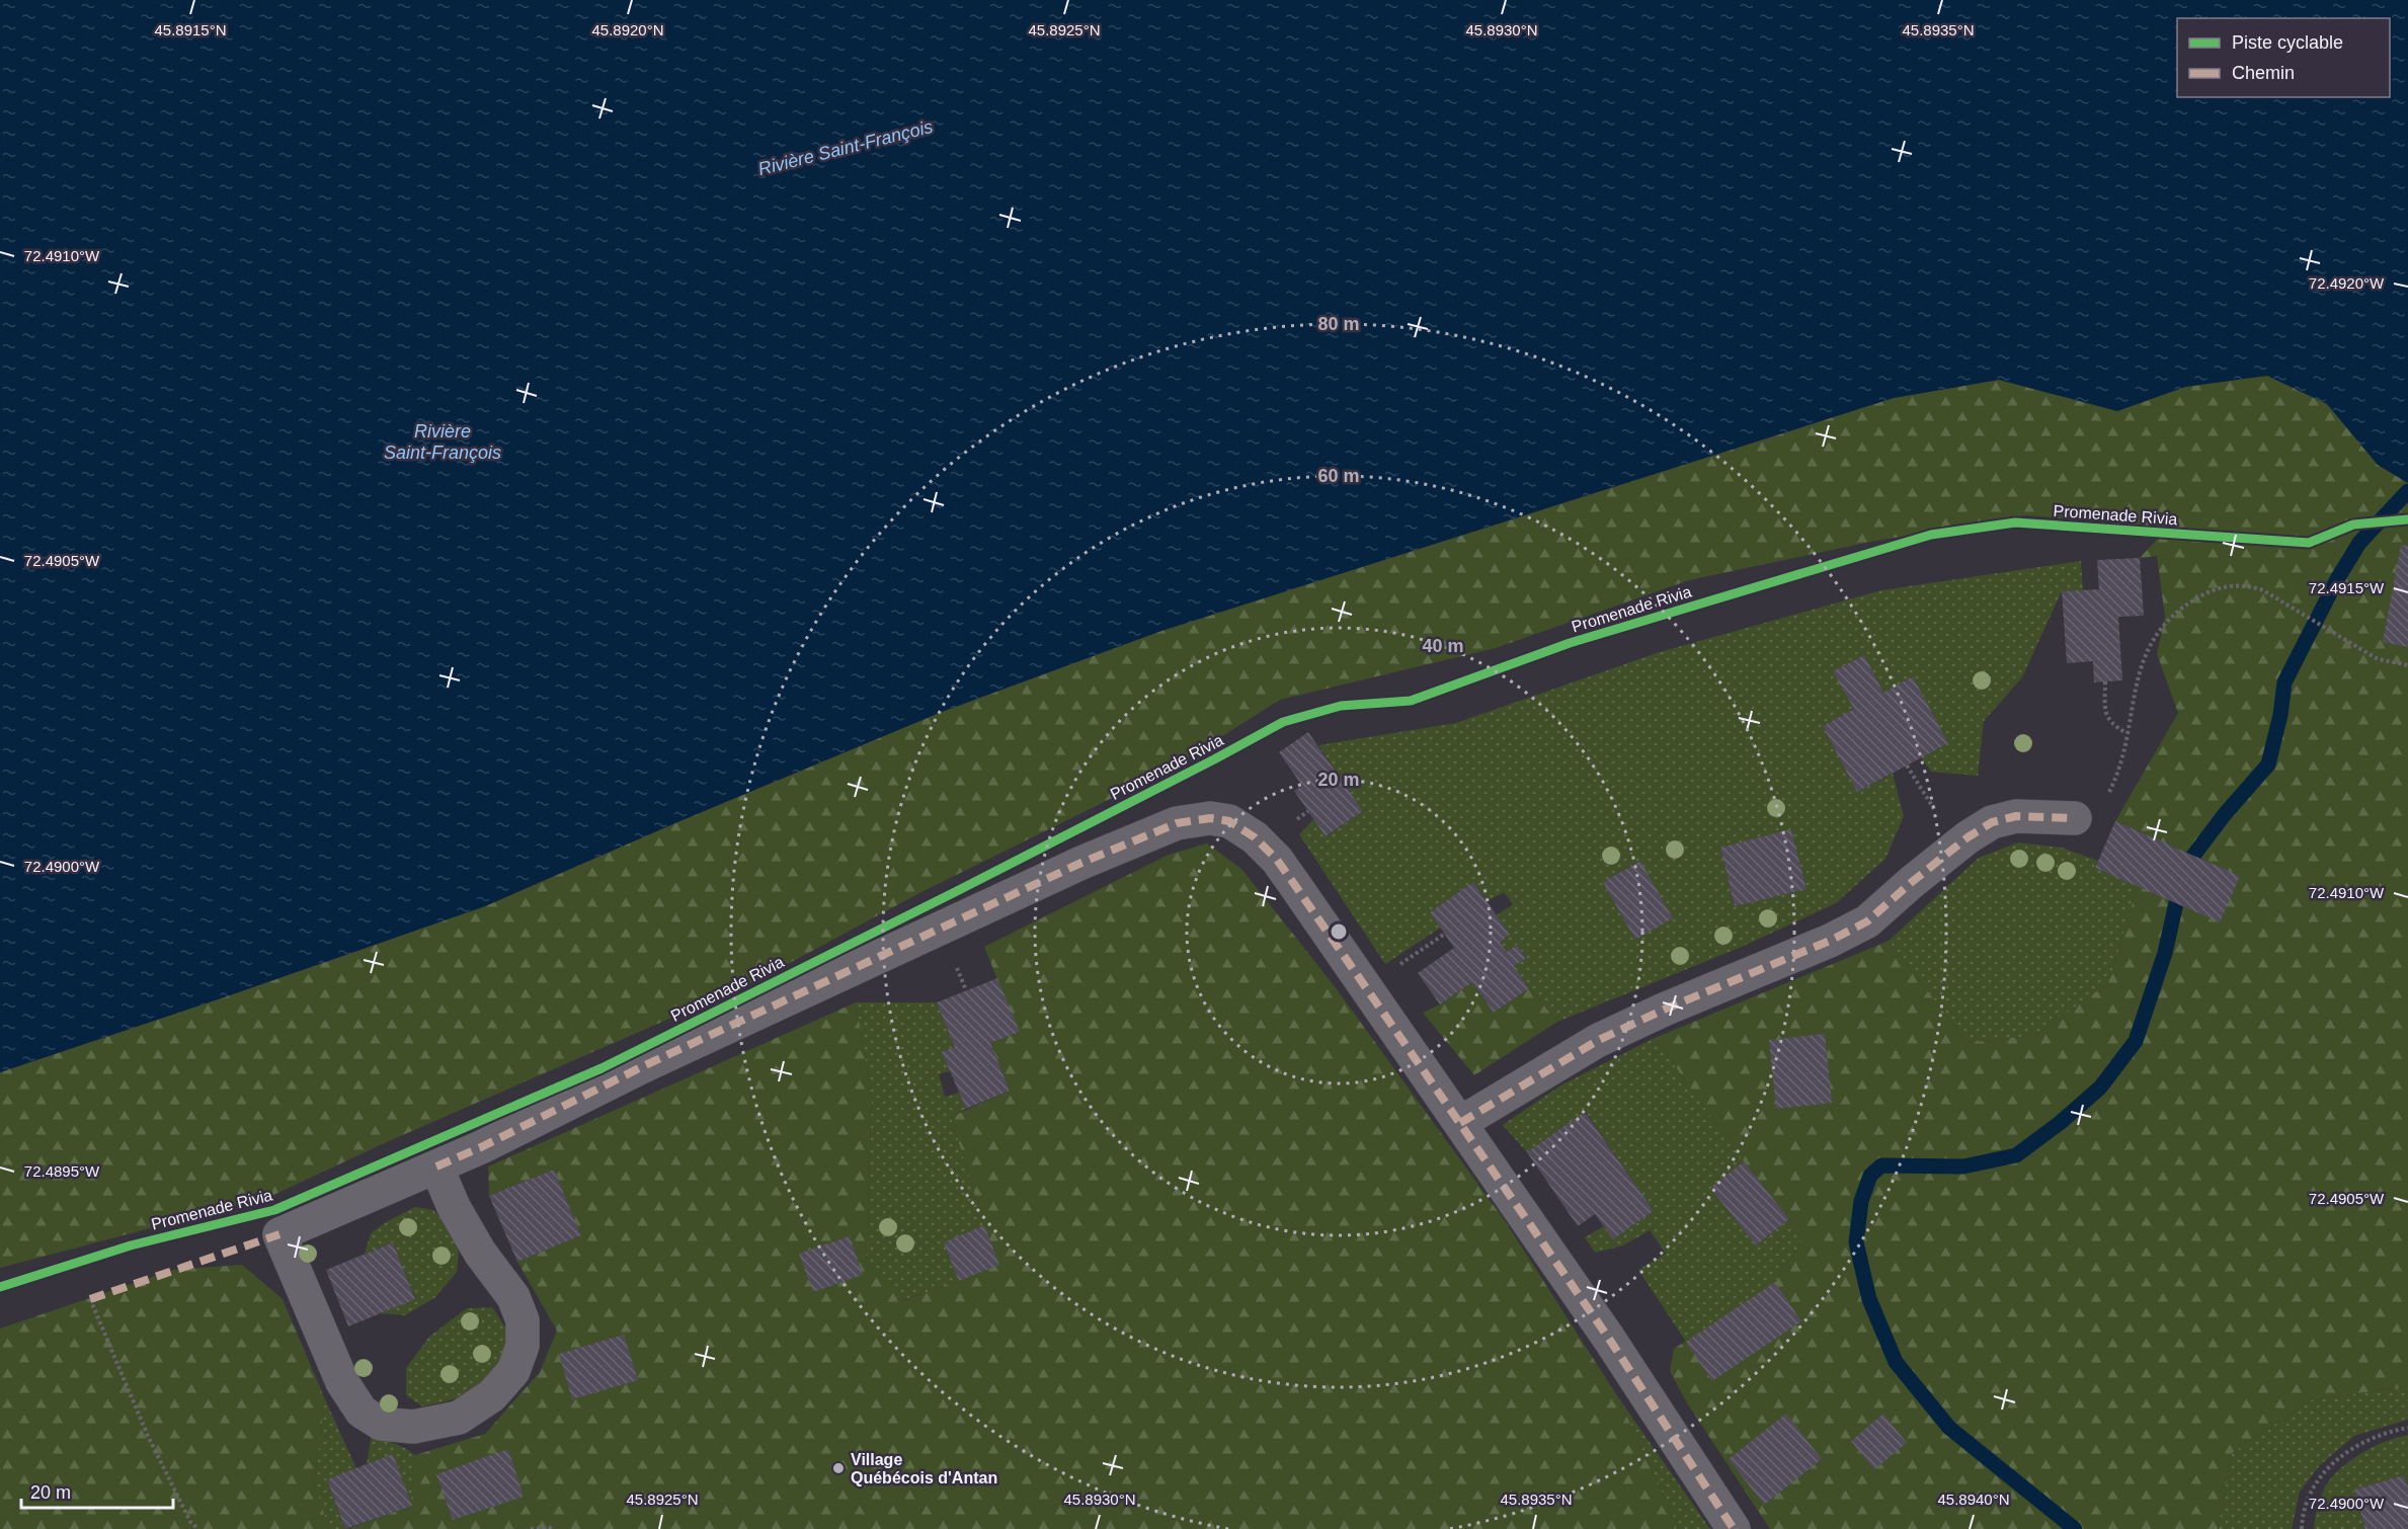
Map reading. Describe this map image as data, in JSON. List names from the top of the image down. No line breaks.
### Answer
{"streets":{"cycle path":["Promenade Rivia"]},"water":["Rivière Saint-François"],"places":["Village Québécois d'Antan"],"legend":["Piste cyclable","Chemin"],"scale_bar":"20 m","coordinates":["45.8915°N","45.8935°N","45.8920°N","45.8925°N","45.8930°N","72.4910°W","72.4920°W","72.4905°W","72.4915°W","72.4900°W","72.4895°W","45.8940°N"],"rings":["80 m","60 m","40 m","20 m"]}
